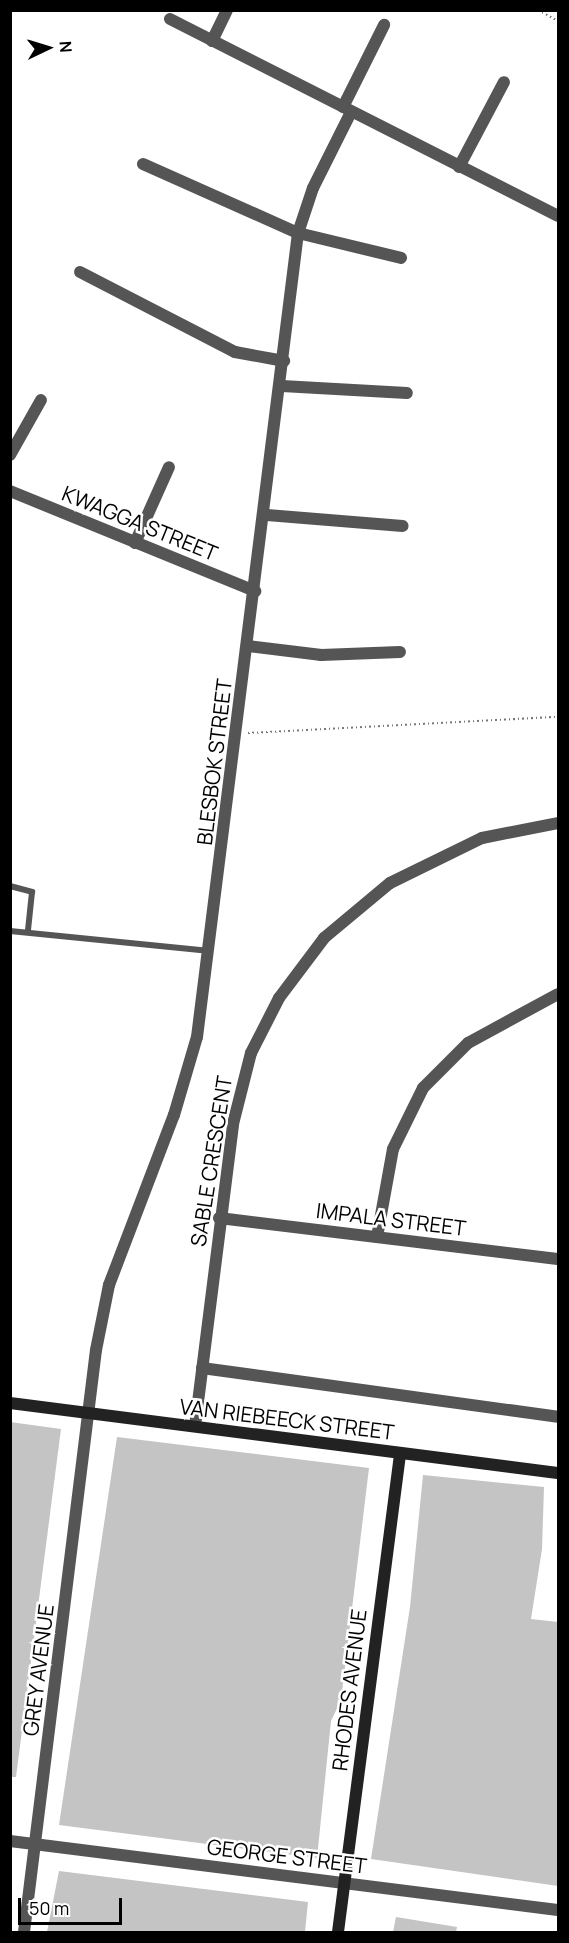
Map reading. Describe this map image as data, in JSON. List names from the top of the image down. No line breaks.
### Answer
{"streets":{"street":["KWAGGA STREET","BLESBOK STREET","SABLE CRESCENT","IMPALA STREET","VAN RIEBEECK STREET","GREY AVENUE","RHODES AVENUE","GEORGE STREET"]},"crossings":[["KWAGGA STREET","BLESBOK STREET"],["BLESBOK STREET","VAN RIEBEECK STREET"],["BLESBOK STREET","GREY AVENUE"],["SABLE CRESCENT","IMPALA STREET"],["SABLE CRESCENT","VAN RIEBEECK STREET"],["VAN RIEBEECK STREET","GREY AVENUE"],["VAN RIEBEECK STREET","RHODES AVENUE"],["GREY AVENUE","GEORGE STREET"],["RHODES AVENUE","GEORGE STREET"]],"scale_bar":"50 m","north":"right"}
